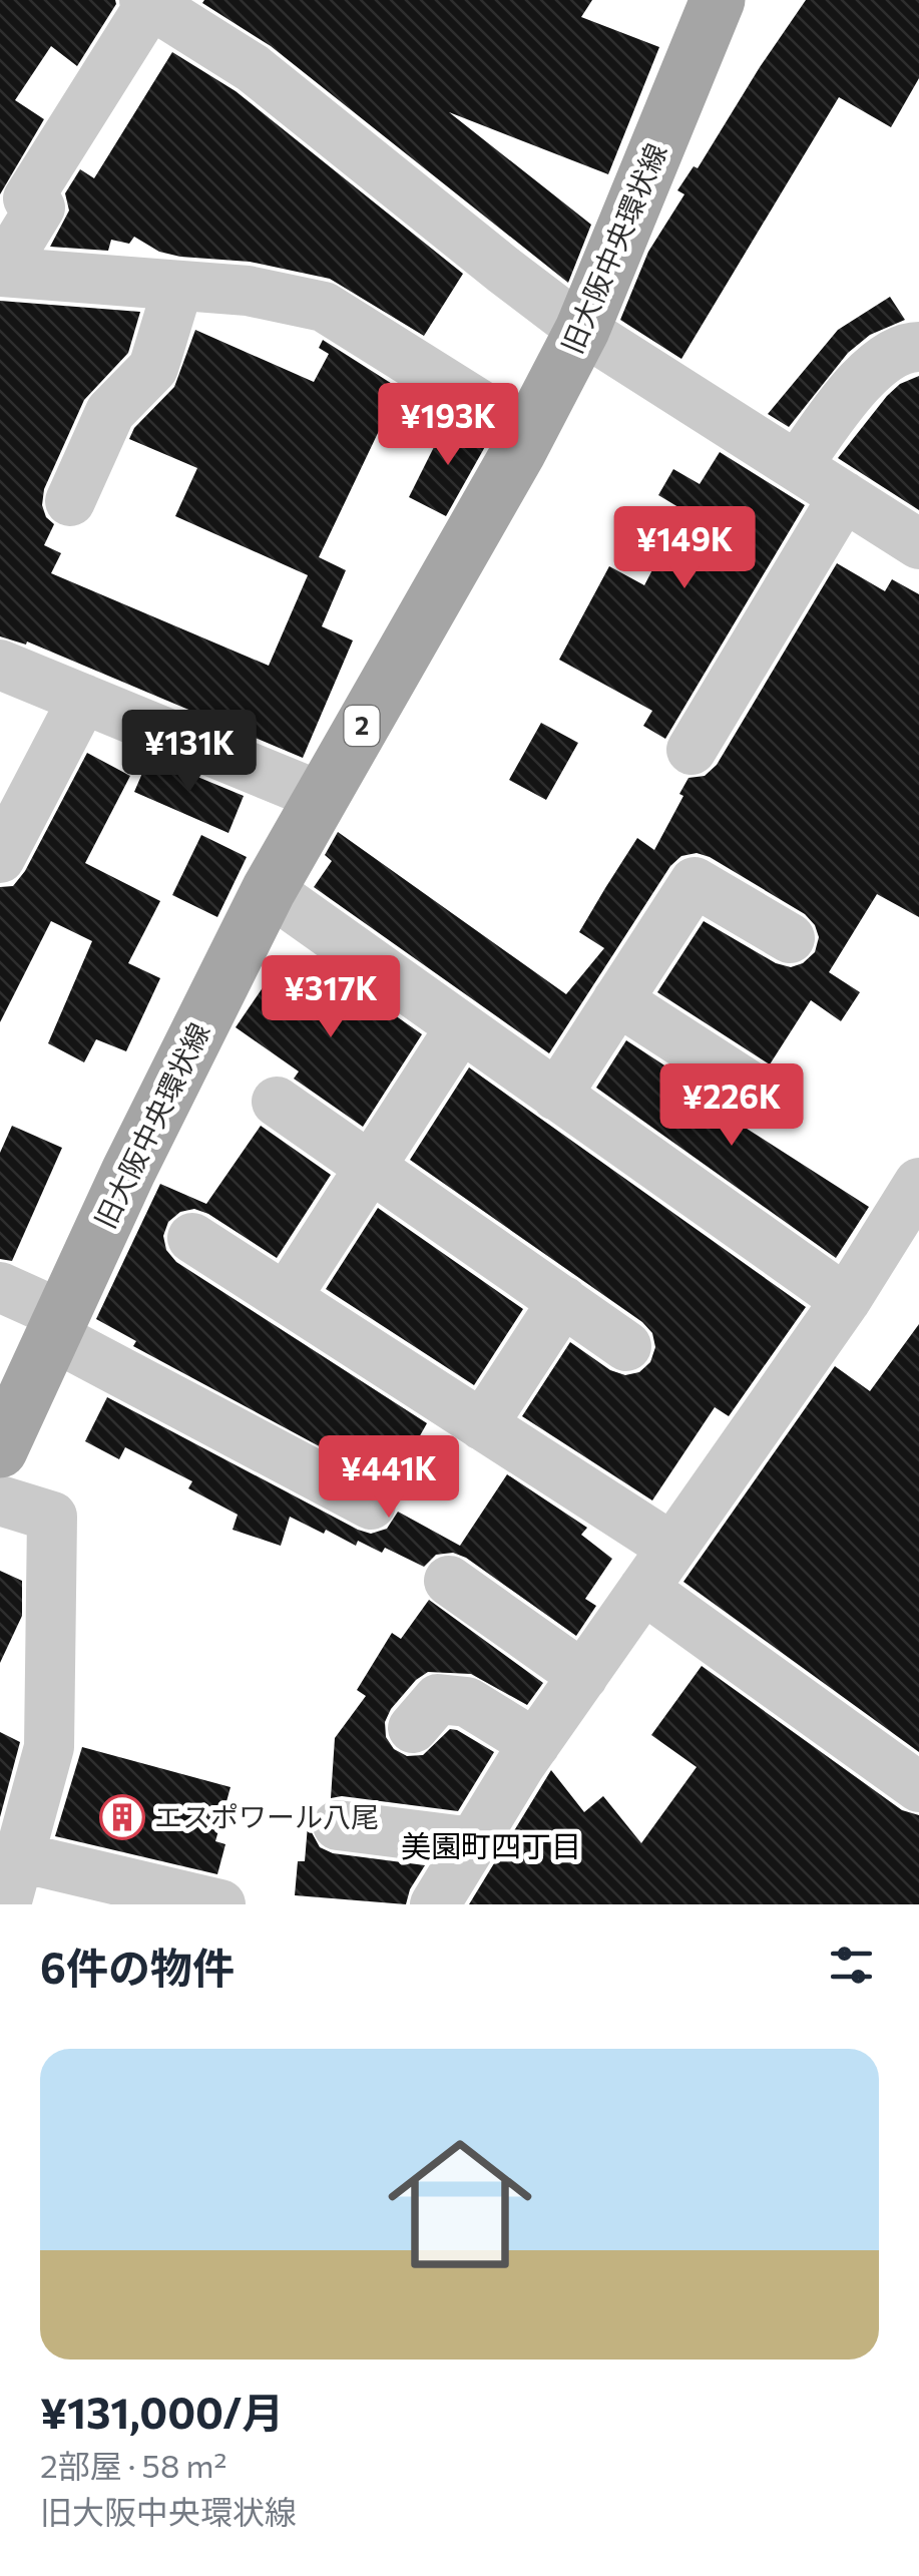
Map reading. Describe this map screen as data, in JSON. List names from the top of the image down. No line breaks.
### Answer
{"streets":{"main road":["旧大阪中央環状線","2"]},"districts":["美園町四丁目"],"places":{"building":["エスポワール八尾"]},"page":{"price":["¥193K","¥149K","¥131K","¥317K","¥226K","¥441K"],"heading":"6件の物件","list":[{"name":"¥131,000/月","note":"2部屋 · 58 m² · 旧大阪中央環状線"}]}}
